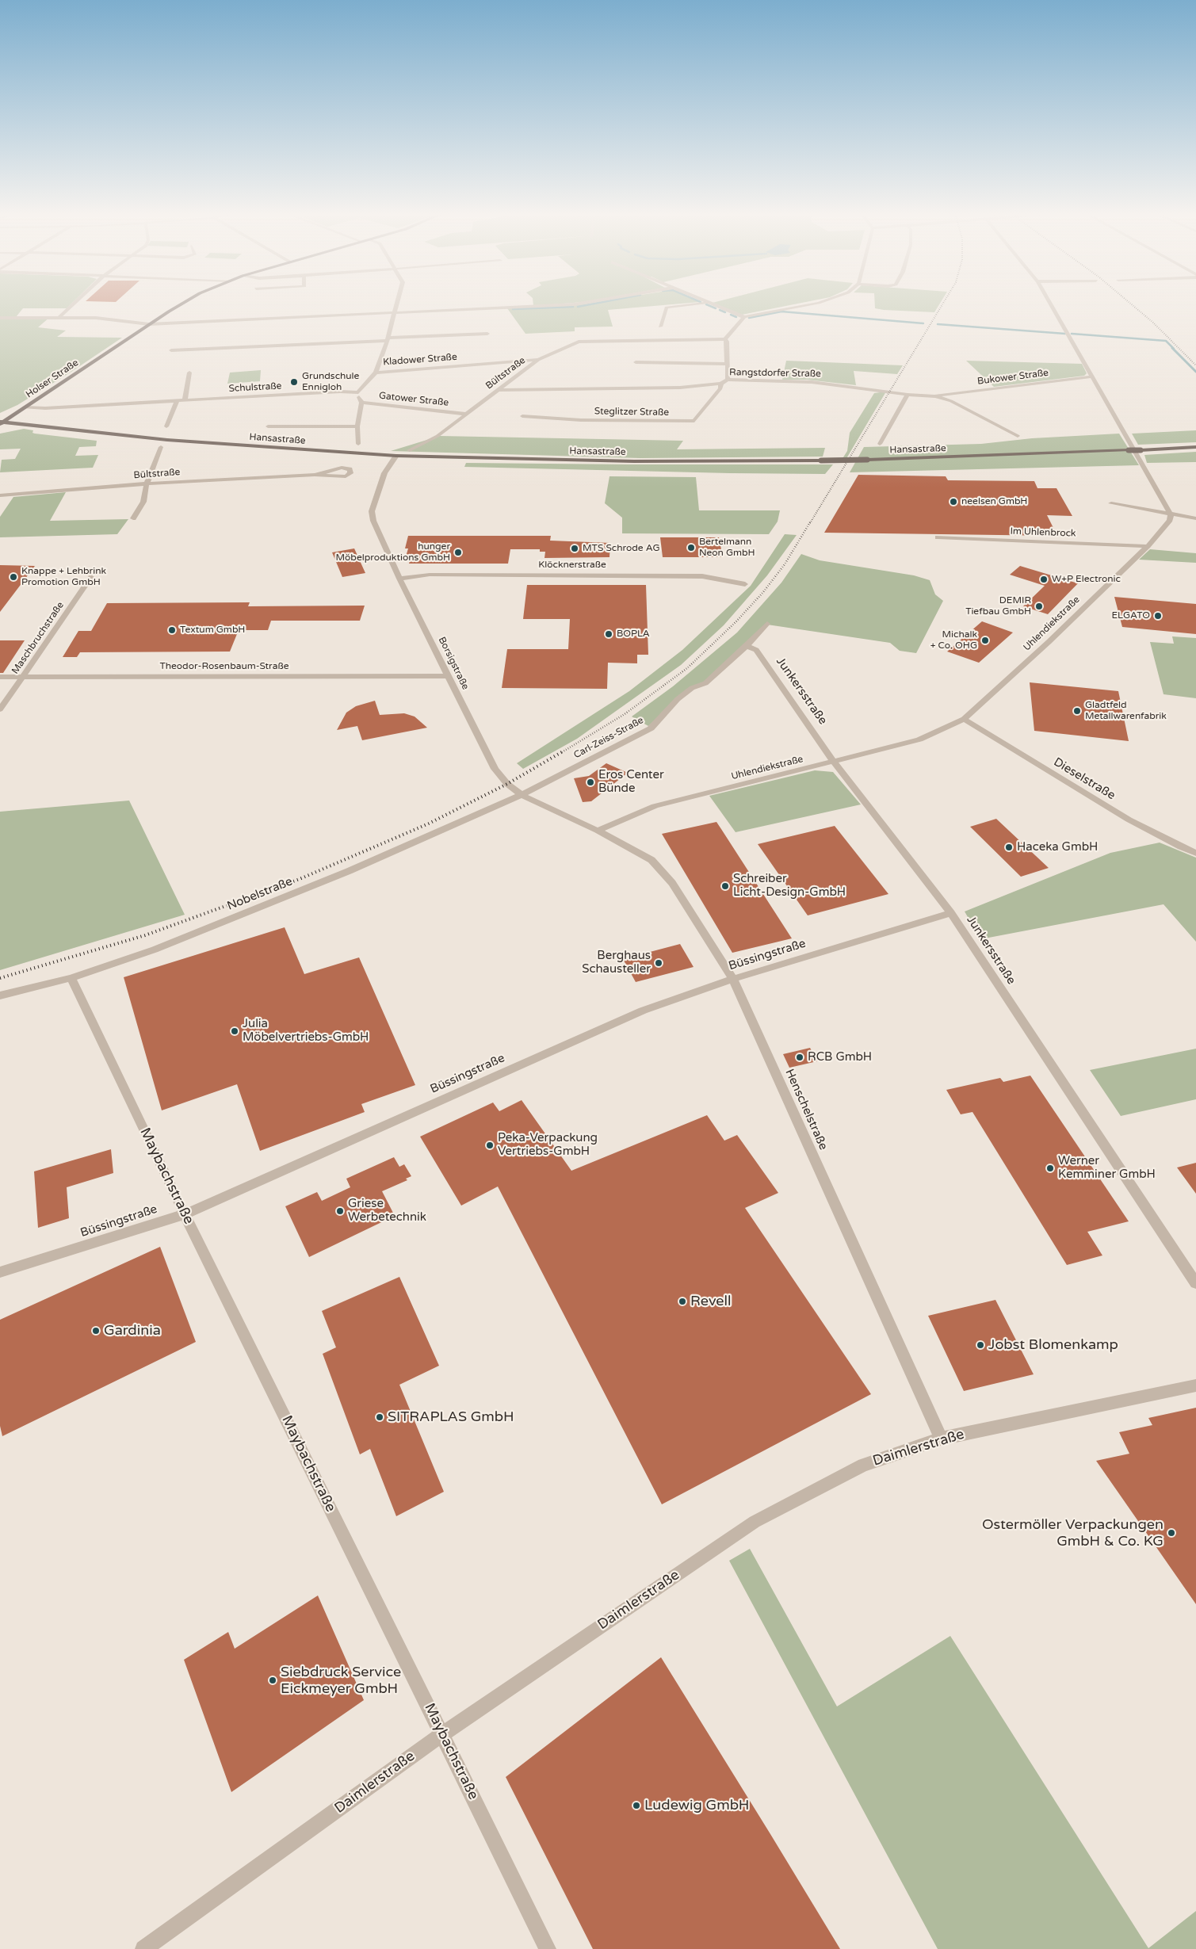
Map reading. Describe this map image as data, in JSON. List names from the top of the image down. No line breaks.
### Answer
{"streets":{"main road":["Holser Straße","Hansastraße"],"street":["Kladower Straße","Bültstraße","Rangstdorfer Straße","Bukower Straße","Schulstraße","Gatower Straße","Steglitzer Straße","Im Uhlenbrock","Klöcknerstraße","Uhlendiekstraße","Maschbruchstraße","Borsigstraße","Theodor-Rosenbaum-Straße","Junkersstraße","Carl-Zeiss-Straße","Dieselstraße","Nobelstraße","Büssingstraße","Henschelstraße","Maybachstraße","Daimlerstraße"]},"crossings":[["Kladower Straße","Bültstraße"],["Bültstraße","Rangstdorfer Straße"],["Bültstraße","Gatower Straße"],["Rangstdorfer Straße","Bukower Straße"],["Rangstdorfer Straße","Steglitzer Straße"],["Holser Straße","Schulstraße"],["Holser Straße","Hansastraße"],["Hansastraße","Borsigstraße"],["Im Uhlenbrock","Uhlendiekstraße"],["Klöcknerstraße","Borsigstraße"],["Uhlendiekstraße","Borsigstraße"],["Uhlendiekstraße","Junkersstraße"],["Uhlendiekstraße","Dieselstraße"],["Uhlendiekstraße","Henschelstraße"],["Maschbruchstraße","Theodor-Rosenbaum-Straße"],["Borsigstraße","Theodor-Rosenbaum-Straße"],["Borsigstraße","Carl-Zeiss-Straße"],["Borsigstraße","Nobelstraße"],["Borsigstraße","Henschelstraße"],["Junkersstraße","Carl-Zeiss-Straße"],["Junkersstraße","Büssingstraße"],["Carl-Zeiss-Straße","Nobelstraße"],["Nobelstraße","Maybachstraße"],["Büssingstraße","Henschelstraße"],["Büssingstraße","Maybachstraße"],["Henschelstraße","Daimlerstraße"],["Maybachstraße","Daimlerstraße"]],"places":["Grundschule Ennigloh","neelsen GmbH","Bertelmann Neon GmbH","MTS Schrode AG","hunger Möbelproduktions GmbH","Knappe + Lehbrink Promotion GmbH","W+P Electronic","DEMIR Tiefbau GmbH","ELGATO","Textum GmbH","BOPLA","Michalk + Co. OHG","Gladtfeld Metallwarenfabrik","Eros Center Bünde","Haceka GmbH","Schreiber Licht-Design-GmbH","Berghaus Schausteller","Julia Möbelvertriebs-GmbH","RCB GmbH","Peka-Verpackung Vertriebs-GmbH","Werner Kemminer GmbH","Griese Werbetechnik","Revell","Gardinia","Jobst Blomenkamp","SITRAPLAS GmbH","Ostermöller Verpackungen GmbH & Co. KG","Siebdruck Service Eickmeyer GmbH","Ludewig GmbH"]}
